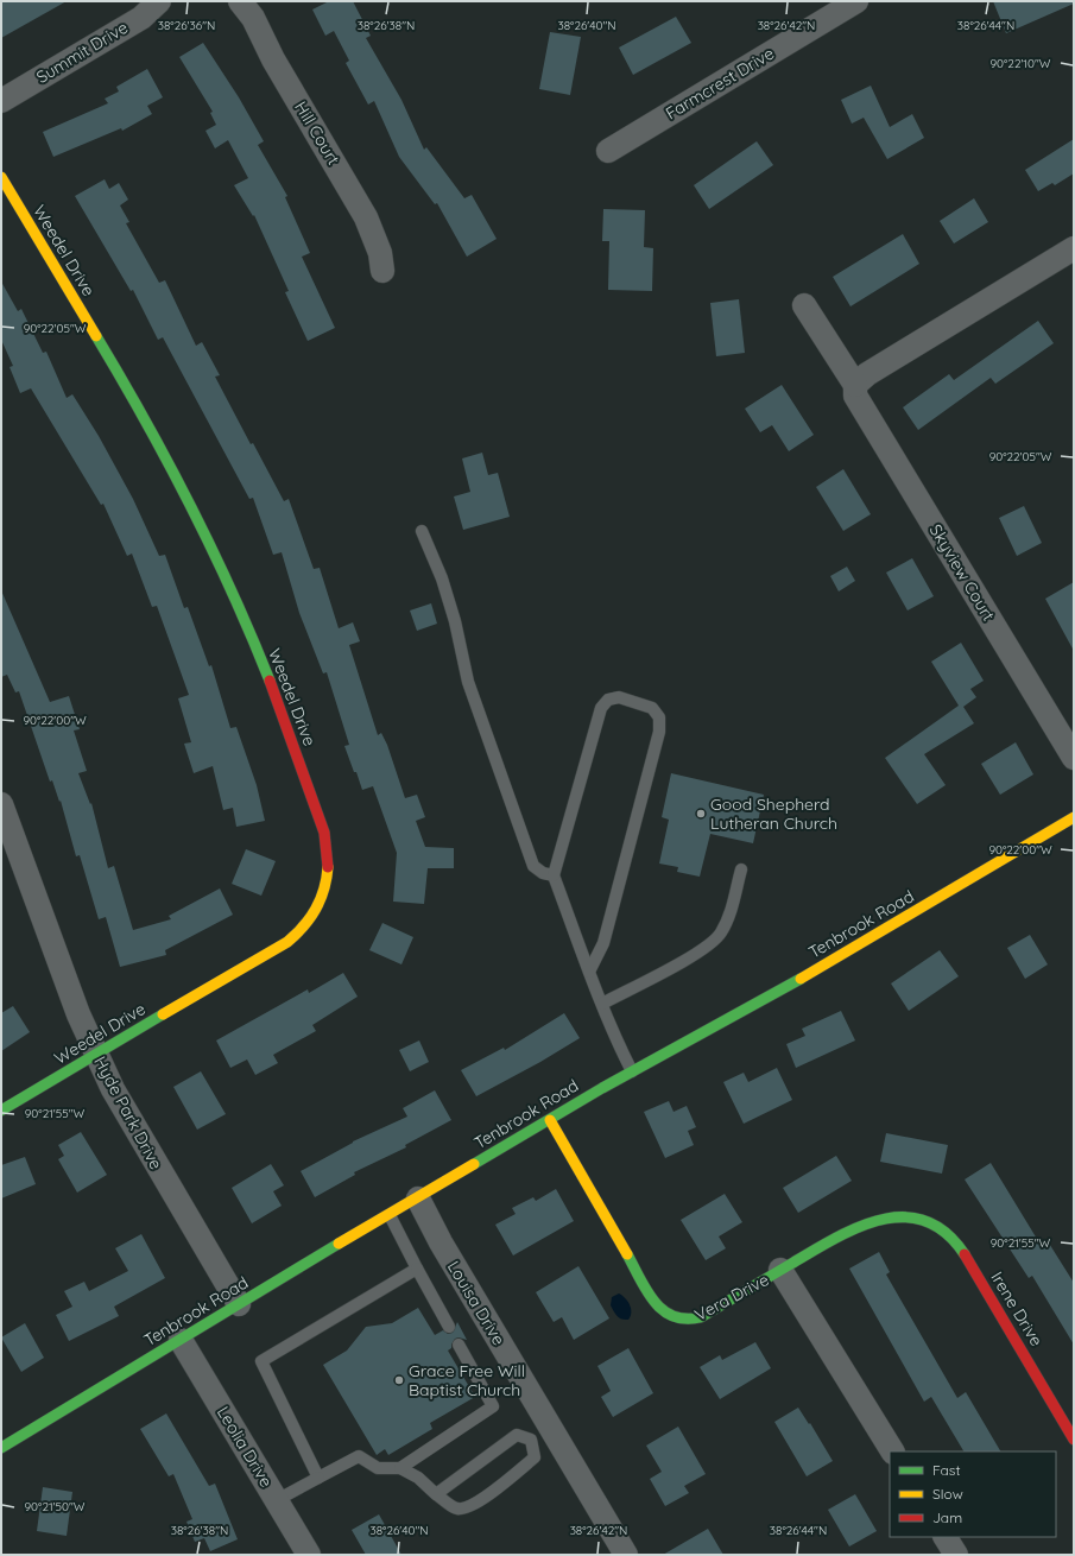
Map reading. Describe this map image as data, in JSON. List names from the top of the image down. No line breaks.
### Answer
{"streets":{"street":["Summit Drive","Farmcrest Drive","Hill Court","Weedel Drive","Skyview Court","Tenbrook Road","Hyde Park Drive","Vera Drive","Louisa Drive","Irene Drive","Leolia Drive"]},"crossings":[["Weedel Drive","Hyde Park Drive"],["Tenbrook Road","Hyde Park Drive"],["Tenbrook Road","Vera Drive"],["Tenbrook Road","Louisa Drive"],["Tenbrook Road","Leolia Drive"],["Vera Drive","Irene Drive"]],"places":["Good Shepherd Lutheran Church","Grace Free Will Baptist Church"],"legend":["Fast","Slow","Jam"],"coordinates":["38°26'36\"N","38°26'38\"N","38°26'40\"N","38°26'42\"N","38°26'44\"N","90°22'10\"W","90°22'05\"W","90°22'00\"W","90°21'55\"W","90°21'50\"W"]}
